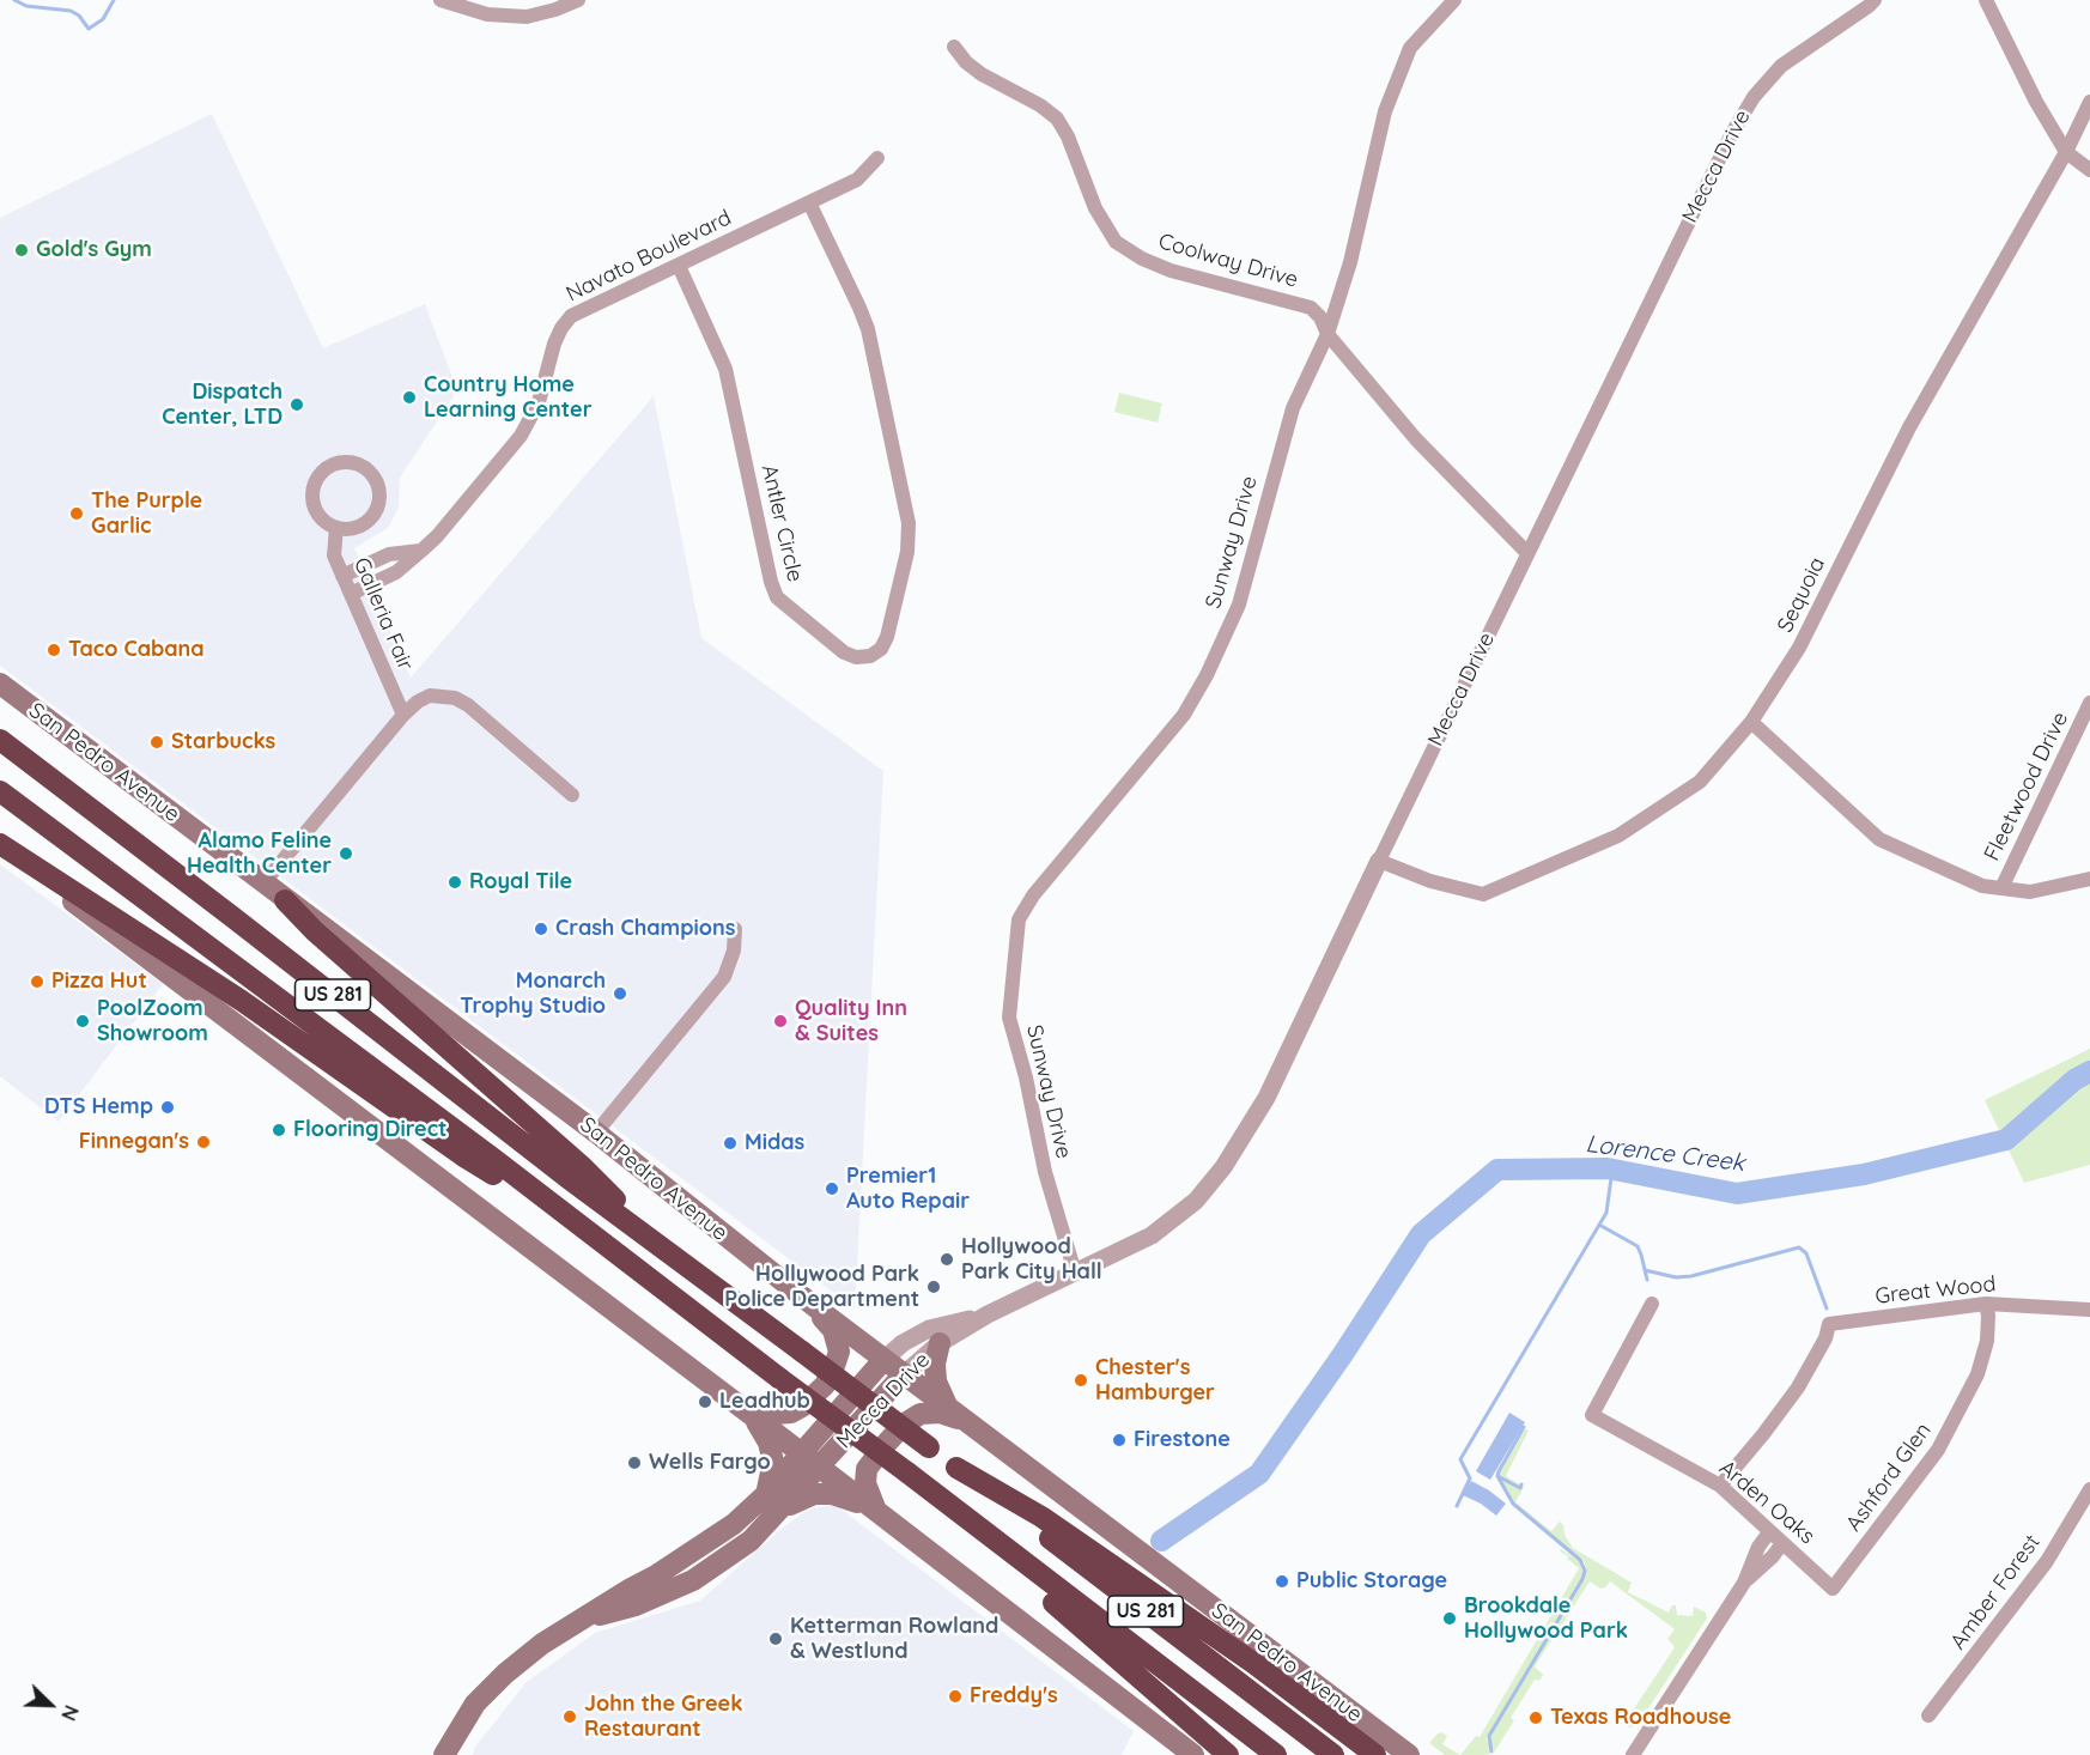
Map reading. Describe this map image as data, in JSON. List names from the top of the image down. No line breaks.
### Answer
{"streets":{"highway":["US 281"],"main road":["Mecca Drive","San Pedro Avenue"],"street":["Navato Boulevard","Coolway Drive","Antler Circle","Sunway Drive","Sequoia","Galleria Fair","Fleetwood Drive","Great Wood","Ashford Glen","Arden Oaks","Amber Forest"]},"crossings":[["Mecca Drive","Coolway Drive"],["Mecca Drive","Sunway Drive"],["Mecca Drive","Sequoia"],["Mecca Drive","San Pedro Avenue"],["Navato Boulevard","Antler Circle"],["Navato Boulevard","Galleria Fair"],["Coolway Drive","Sunway Drive"],["Great Wood","Ashford Glen"],["Great Wood","Arden Oaks"],["Ashford Glen","Arden Oaks"]],"water":["Lorence Creek"],"places":["Gold's Gym","Country Home Learning Center","Dispatch Center, LTD","The Purple Garlic","Taco Cabana","Starbucks","Alamo Feline Health Center","Royal Tile","Crash Champions","Pizza Hut","Monarch Trophy Studio","PoolZoom Showroom","Quality Inn & Suites","DTS Hemp","Flooring Direct","Finnegan's","Midas","Premier1 Auto Repair","Hollywood Park City Hall","Hollywood Park Police Department","Chester's Hamburger","Leadhub","Firestone","Wells Fargo","Public Storage","Brookdale Hollywood Park","Ketterman Rowland & Westlund","Freddy's","John the Greek Restaurant","Texas Roadhouse"],"north":"bottom right"}
